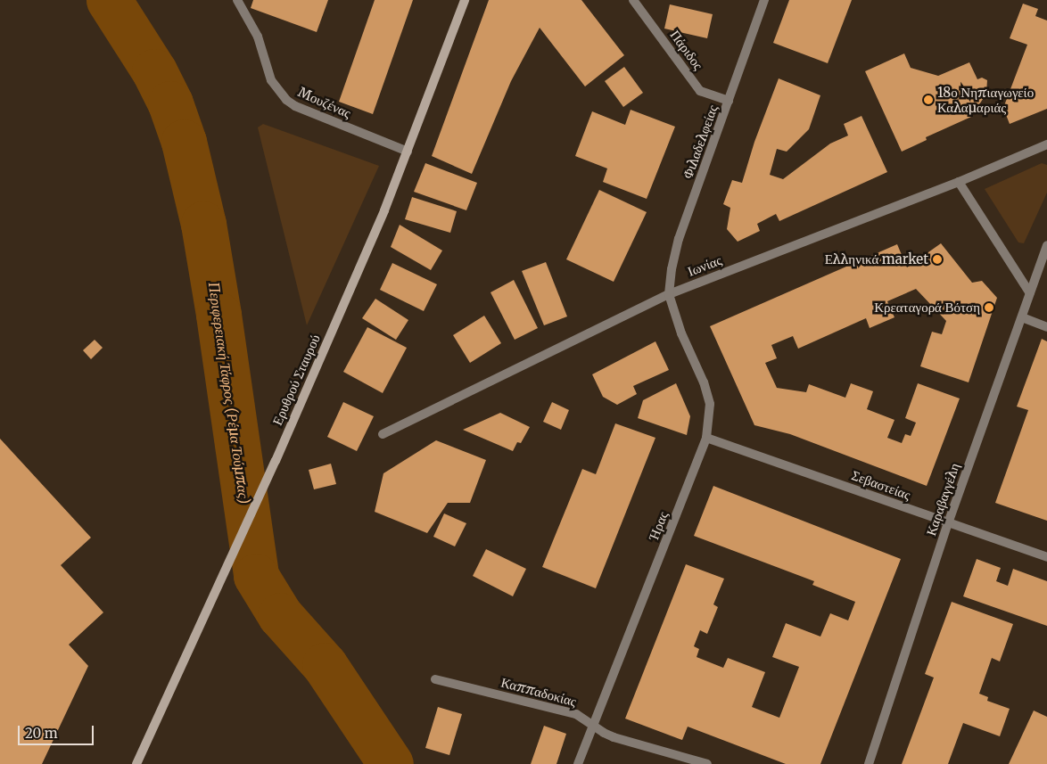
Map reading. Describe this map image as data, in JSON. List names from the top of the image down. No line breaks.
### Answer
{"streets":{"street":["Πάριδος","Μουζένας","Φιλαδελφείας","Ιωνίας","Ερυθρού Σταυρού","Σεβαστείας","Καραβαγγέλη","Ήρας","Καππαδοκίας"]},"crossings":[["Πάριδος","Φιλαδελφείας"],["Μουζένας","Ερυθρού Σταυρού"],["Φιλαδελφείας","Ιωνίας"],["Φιλαδελφείας","Ήρας"],["Ιωνίας","Ήρας"],["Σεβαστείας","Καραβαγγέλη"],["Σεβαστείας","Ήρας"],["Ήρας","Καππαδοκίας"]],"water":["Περιφερειακή Τάφρος (Ρέμα Τούμπας)"],"places":["18ο Νηπιαγωγείο Καλαμαριάς","Ελληνικά market","Κρεαταγορά Βότση"],"scale_bar":"20 m"}
